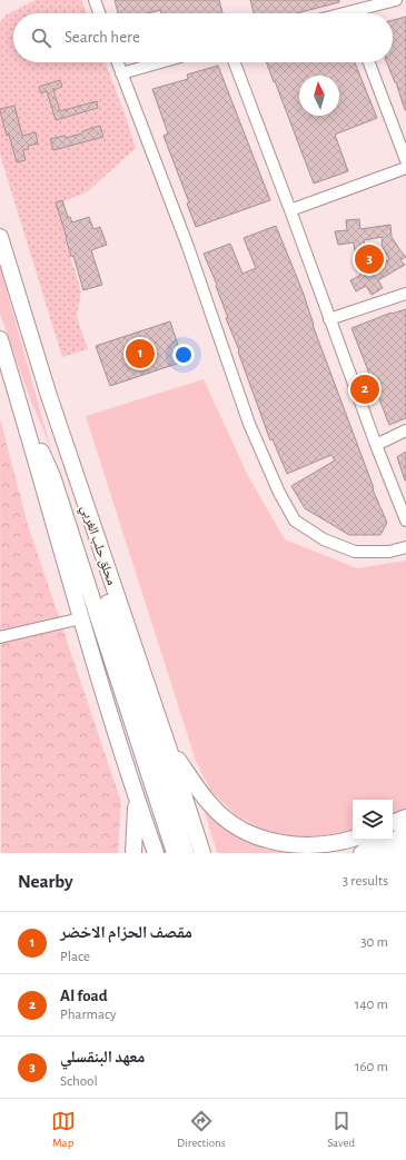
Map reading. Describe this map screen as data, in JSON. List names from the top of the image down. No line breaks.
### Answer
{"streets":{"highway":["محلق حلب الغربي"]},"north":"top","page":{"search":"Search here","pins":["3","1","2"],"heading":["Nearby","3 results"],"list":[{"mark":"1","name":"مقصف الحزام الاخضر","note":"Place","value":"30 m"},{"mark":"2","name":"Al foad","note":"Pharmacy","value":"140 m"},{"mark":"3","name":"معهد البنقسلي","note":"School","value":"160 m"}],"nav":["Map","Directions","Saved"]}}
